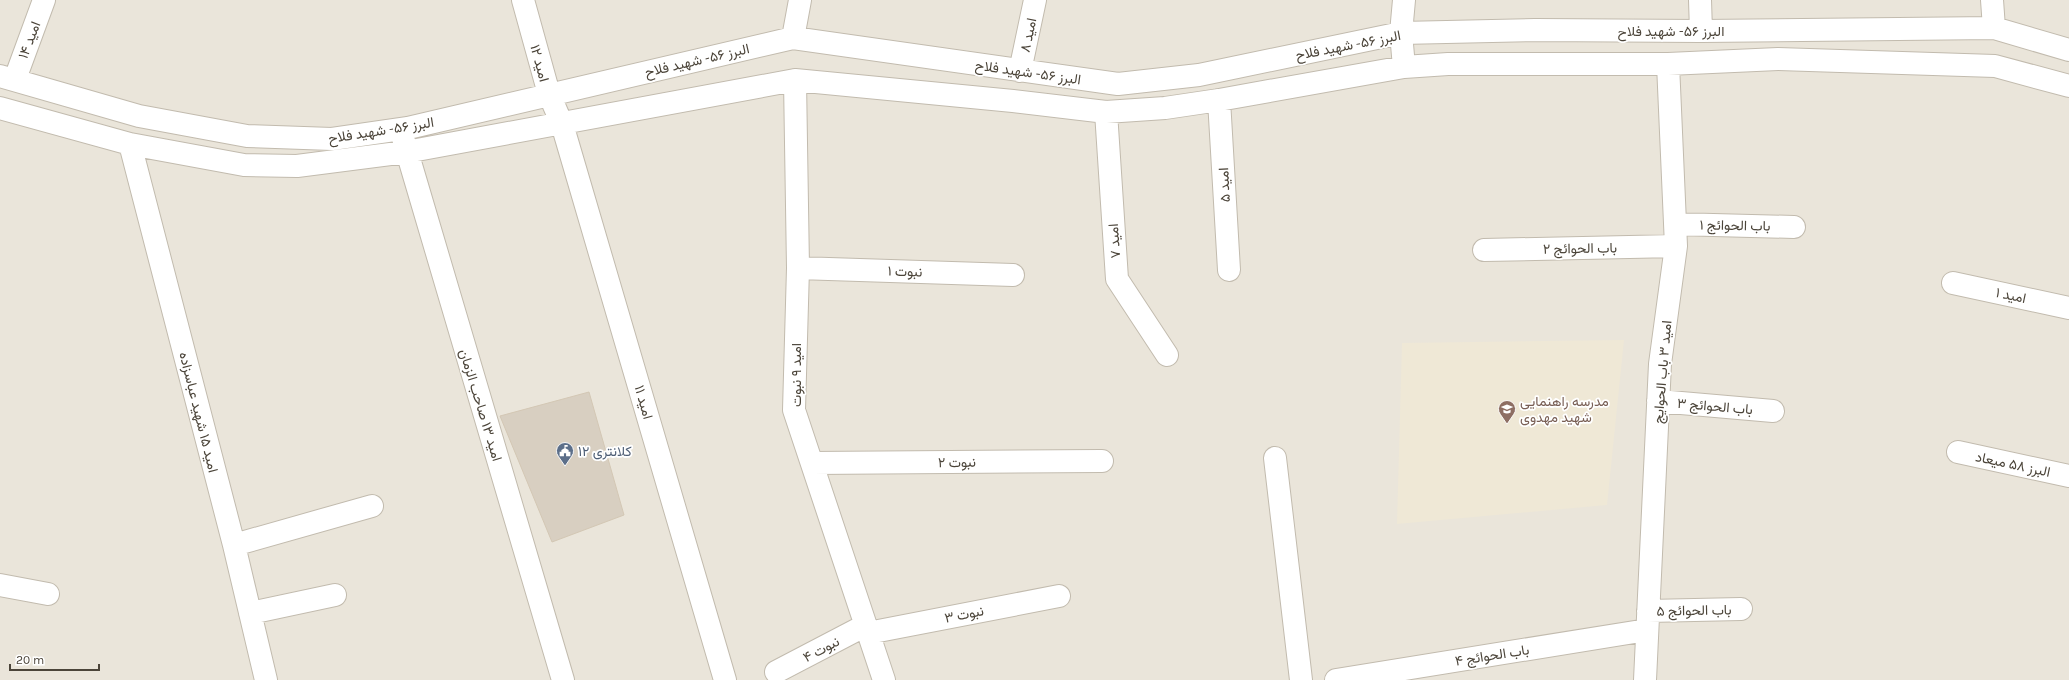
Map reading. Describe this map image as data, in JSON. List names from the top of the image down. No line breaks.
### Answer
{"streets":{"street":["البرز ۵۶- شهید فلاح","امید ۸","امید ۱۴","امید ۱۲","امید ۵","باب الحوائج ۱","امید ۷","باب الحوائج ۲","نبوت ۱","امید ۱","امید ۳ باب الحوایج","امید ۹ نبوت","امید ۱۱","امید ۱۳ صاحب الزمان","باب الحوائج ۳","امید ۱۵ شهید عباسزاده","نبوت ۲","البرز ۵۸ میعاد","باب الحوائج ۵","نبوت ۳","نبوت ۴","باب الحوائج ۴"]},"crossings":[["البرز ۵۶- شهید فلاح","امید ۸"],["البرز ۵۶- شهید فلاح","امید ۱۴"],["البرز ۵۶- شهید فلاح","امید ۱۲"],["البرز ۵۶- شهید فلاح","امید ۵"],["البرز ۵۶- شهید فلاح","امید ۷"],["البرز ۵۶- شهید فلاح","امید ۳ باب الحوایج"],["البرز ۵۶- شهید فلاح","امید ۹ نبوت"],["البرز ۵۶- شهید فلاح","امید ۱۱"],["البرز ۵۶- شهید فلاح","امید ۱۳ صاحب الزمان"],["البرز ۵۶- شهید فلاح","امید ۱۵ شهید عباسزاده"],["امید ۱۲","امید ۱۱"],["باب الحوائج ۱","امید ۳ باب الحوایج"],["باب الحوائج ۲","امید ۳ باب الحوایج"],["نبوت ۱","امید ۹ نبوت"],["امید ۳ باب الحوایج","باب الحوائج ۳"],["امید ۳ باب الحوایج","باب الحوائج ۵"],["امید ۳ باب الحوایج","باب الحوائج ۴"],["امید ۹ نبوت","نبوت ۲"],["امید ۹ نبوت","نبوت ۳"],["امید ۹ نبوت","نبوت ۴"],["باب الحوائج ۵","باب الحوائج ۴"],["نبوت ۳","نبوت ۴"]],"places":{"school or university":["مدرسه راهنمایی شهید مهدوی"],"public building":["کلانتری ۱۲"]},"scale_bar":"20 m"}
